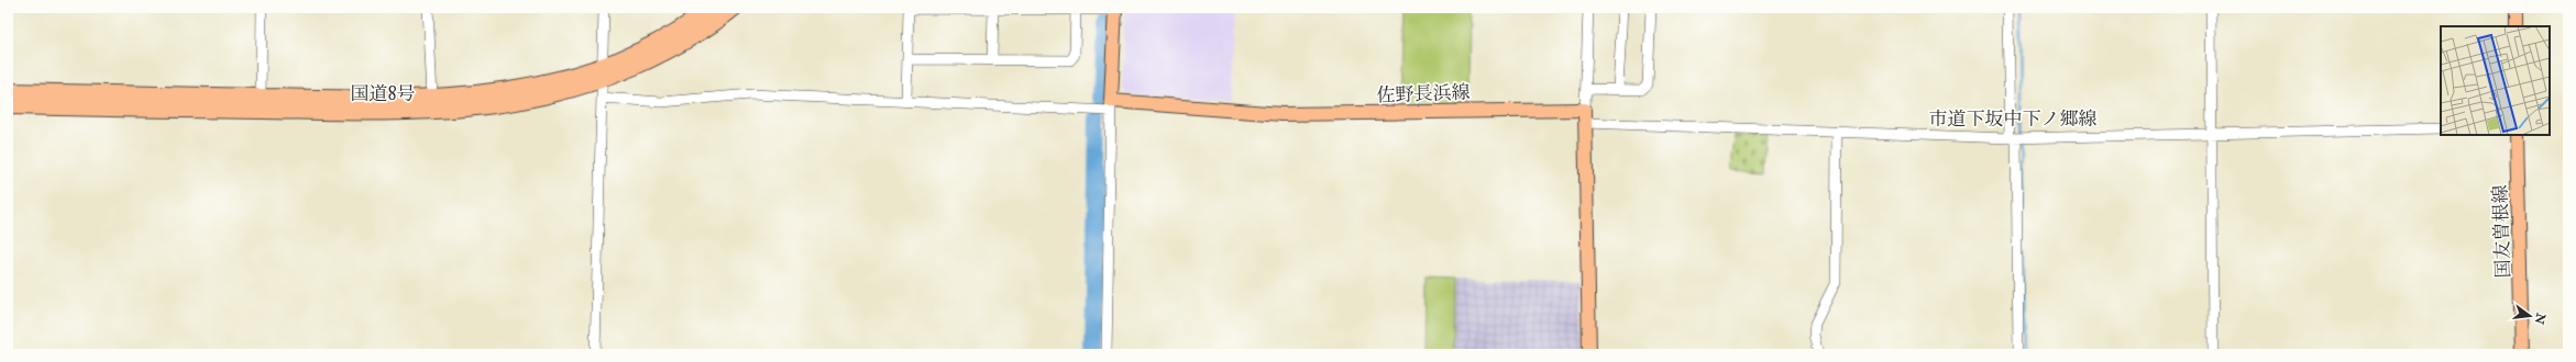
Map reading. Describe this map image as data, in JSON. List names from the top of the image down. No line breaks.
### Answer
{"streets":{"highway":["国道8号"],"main road":["佐野長浜線","国友曽根線"],"street":["市道下坂中下ノ郷線"]},"crossings":[["佐野長浜線","市道下坂中下ノ郷線"]],"north":"right"}
